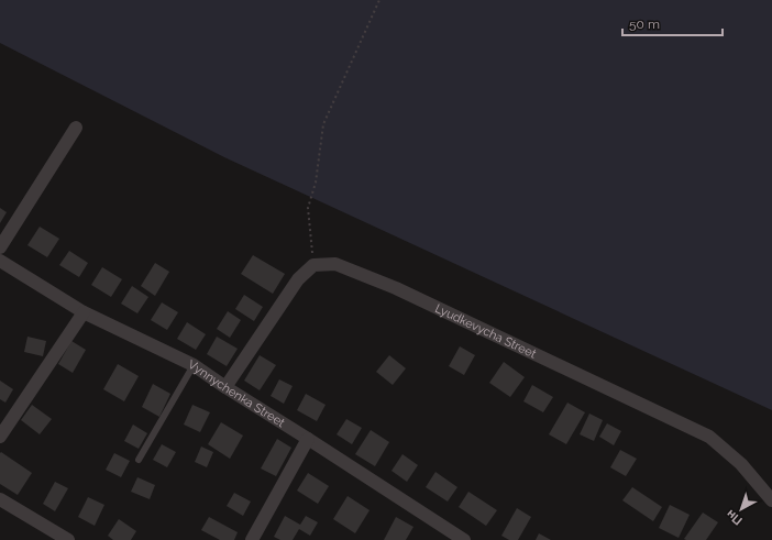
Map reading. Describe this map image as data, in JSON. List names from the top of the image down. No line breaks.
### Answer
{"streets":{"street":["Lyudkevycha Street","Vynnychenka Street"]},"scale_bar":"50 m","north":"bottom left"}
